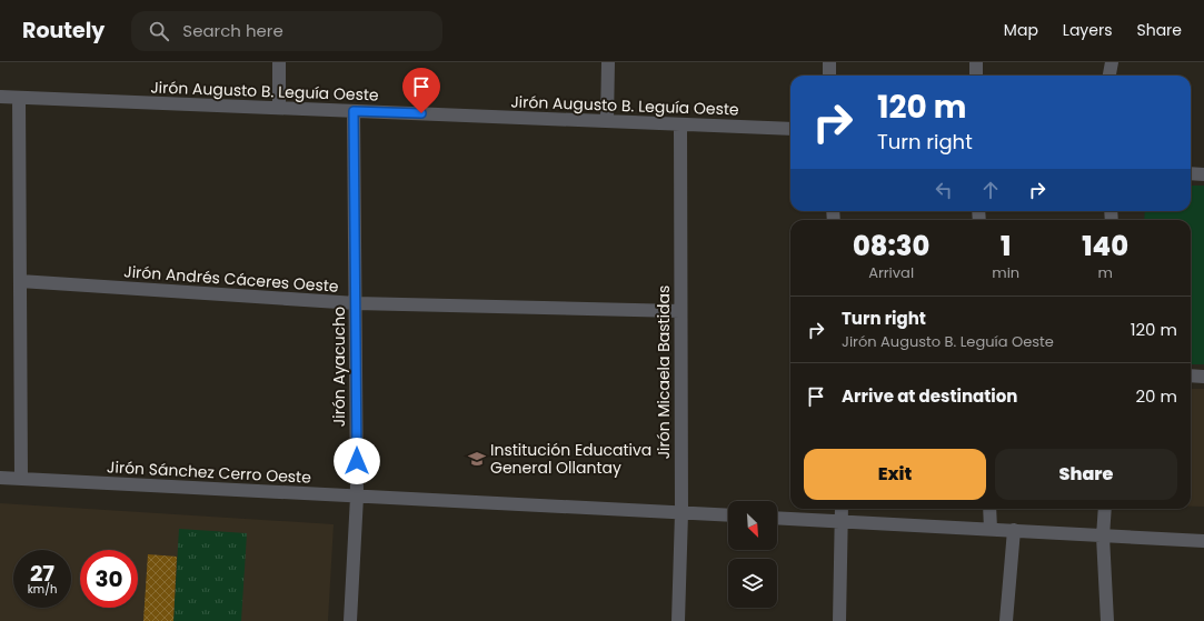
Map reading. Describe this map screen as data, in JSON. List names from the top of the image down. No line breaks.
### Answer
{"streets":{"street":["Jirón Augusto B. Leguía Oeste","Jirón Andrés Cáceres Oeste","Jirón Ayacucho","Jirón Micaela Bastidas","Jirón Sánchez Cerro Oeste"]},"crossings":[["Jirón Augusto B. Leguía Oeste","Jirón Ayacucho"],["Jirón Augusto B. Leguía Oeste","Jirón Micaela Bastidas"],["Jirón Andrés Cáceres Oeste","Jirón Ayacucho"],["Jirón Andrés Cáceres Oeste","Jirón Micaela Bastidas"],["Jirón Ayacucho","Jirón Sánchez Cerro Oeste"],["Jirón Micaela Bastidas","Jirón Sánchez Cerro Oeste"]],"places":{"school or university":["Institución Educativa General Ollantay"]},"north":"bottom right","page":{"header":"Routely","search":"Search here","nav":["Map","Layers","Share"],"turn":["120 m","Turn right"],"eta":["08:30","Arrival","1","min","140","m"],"list":[{"name":"Turn right","note":"Jirón Augusto B. Leguía Oeste","value":"120 m"},{"name":"Arrive at destination","value":"20 m"}],"buttons":["Exit","Share"],"speed":"27 km/h","limit":"30"}}
